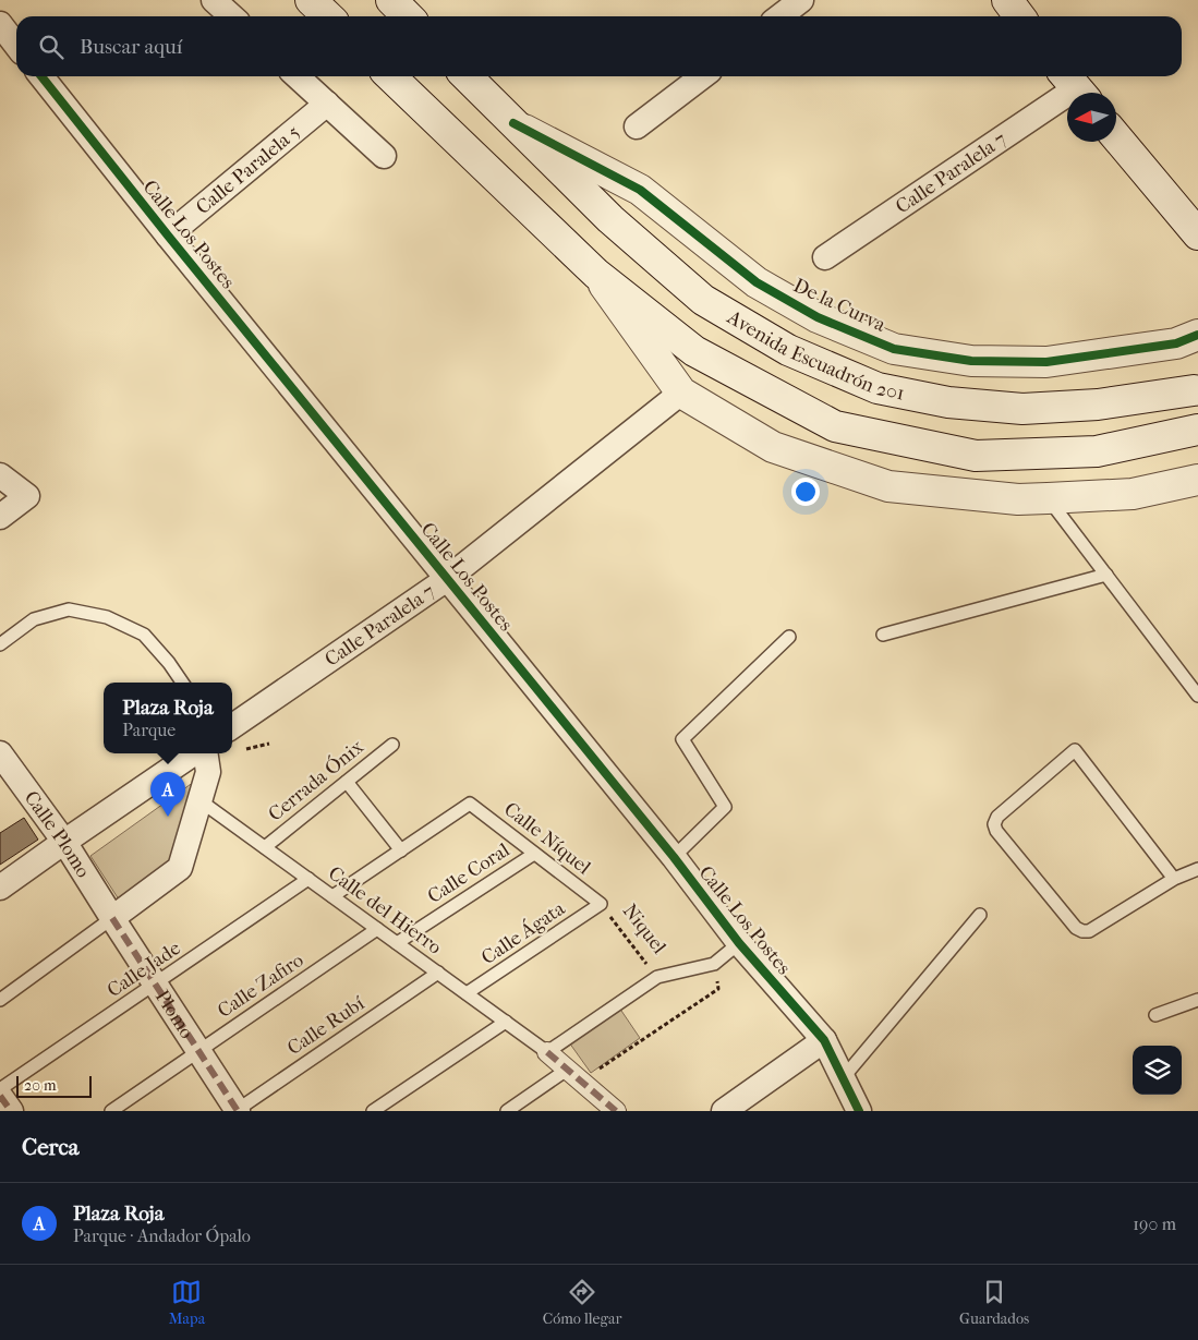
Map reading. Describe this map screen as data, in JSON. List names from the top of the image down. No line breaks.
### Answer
{"streets":{"main road":["De la Curva","Avenida Escuadrón 201"],"street":["Calle Paralela 5","Calle Paralela 7","Calle Los Postes","Calle Plomo","Plomo"],"lane":["Cerrada Ónix","Calle Níquel","Calle Coral","Calle del Hierro","Calle Ágata","Calle Jade","Calle Zafiro","Calle Rubí"],"path":["Niquel"]},"crossings":[["Calle Paralela 5","Calle Los Postes"],["Calle Paralela 7","Calle Los Postes"],["De la Curva","Avenida Escuadrón 201"],["Cerrada Ónix","Calle del Hierro"],["Calle Plomo","Plomo"],["Calle Níquel","Calle Coral"],["Calle Níquel","Niquel"],["Calle Níquel","Calle Ágata"],["Calle Coral","Calle del Hierro"],["Calle del Hierro","Calle Ágata"],["Calle del Hierro","Calle Jade"],["Calle del Hierro","Calle Zafiro"],["Calle del Hierro","Calle Rubí"],["Niquel","Calle Ágata"],["Calle Jade","Plomo"],["Calle Zafiro","Plomo"],["Plomo","Calle Rubí"]],"scale_bar":"20 m","north":"left","page":{"search":"Buscar aquí","popup":["Plaza Roja","Parque"],"pins":"A","scale":"20 m","heading":"Cerca","list":[{"mark":"A","name":"Plaza Roja","note":"Parque · Andador Ópalo","value":"190 m"}],"nav":["Mapa","Cómo llegar","Guardados"]}}
